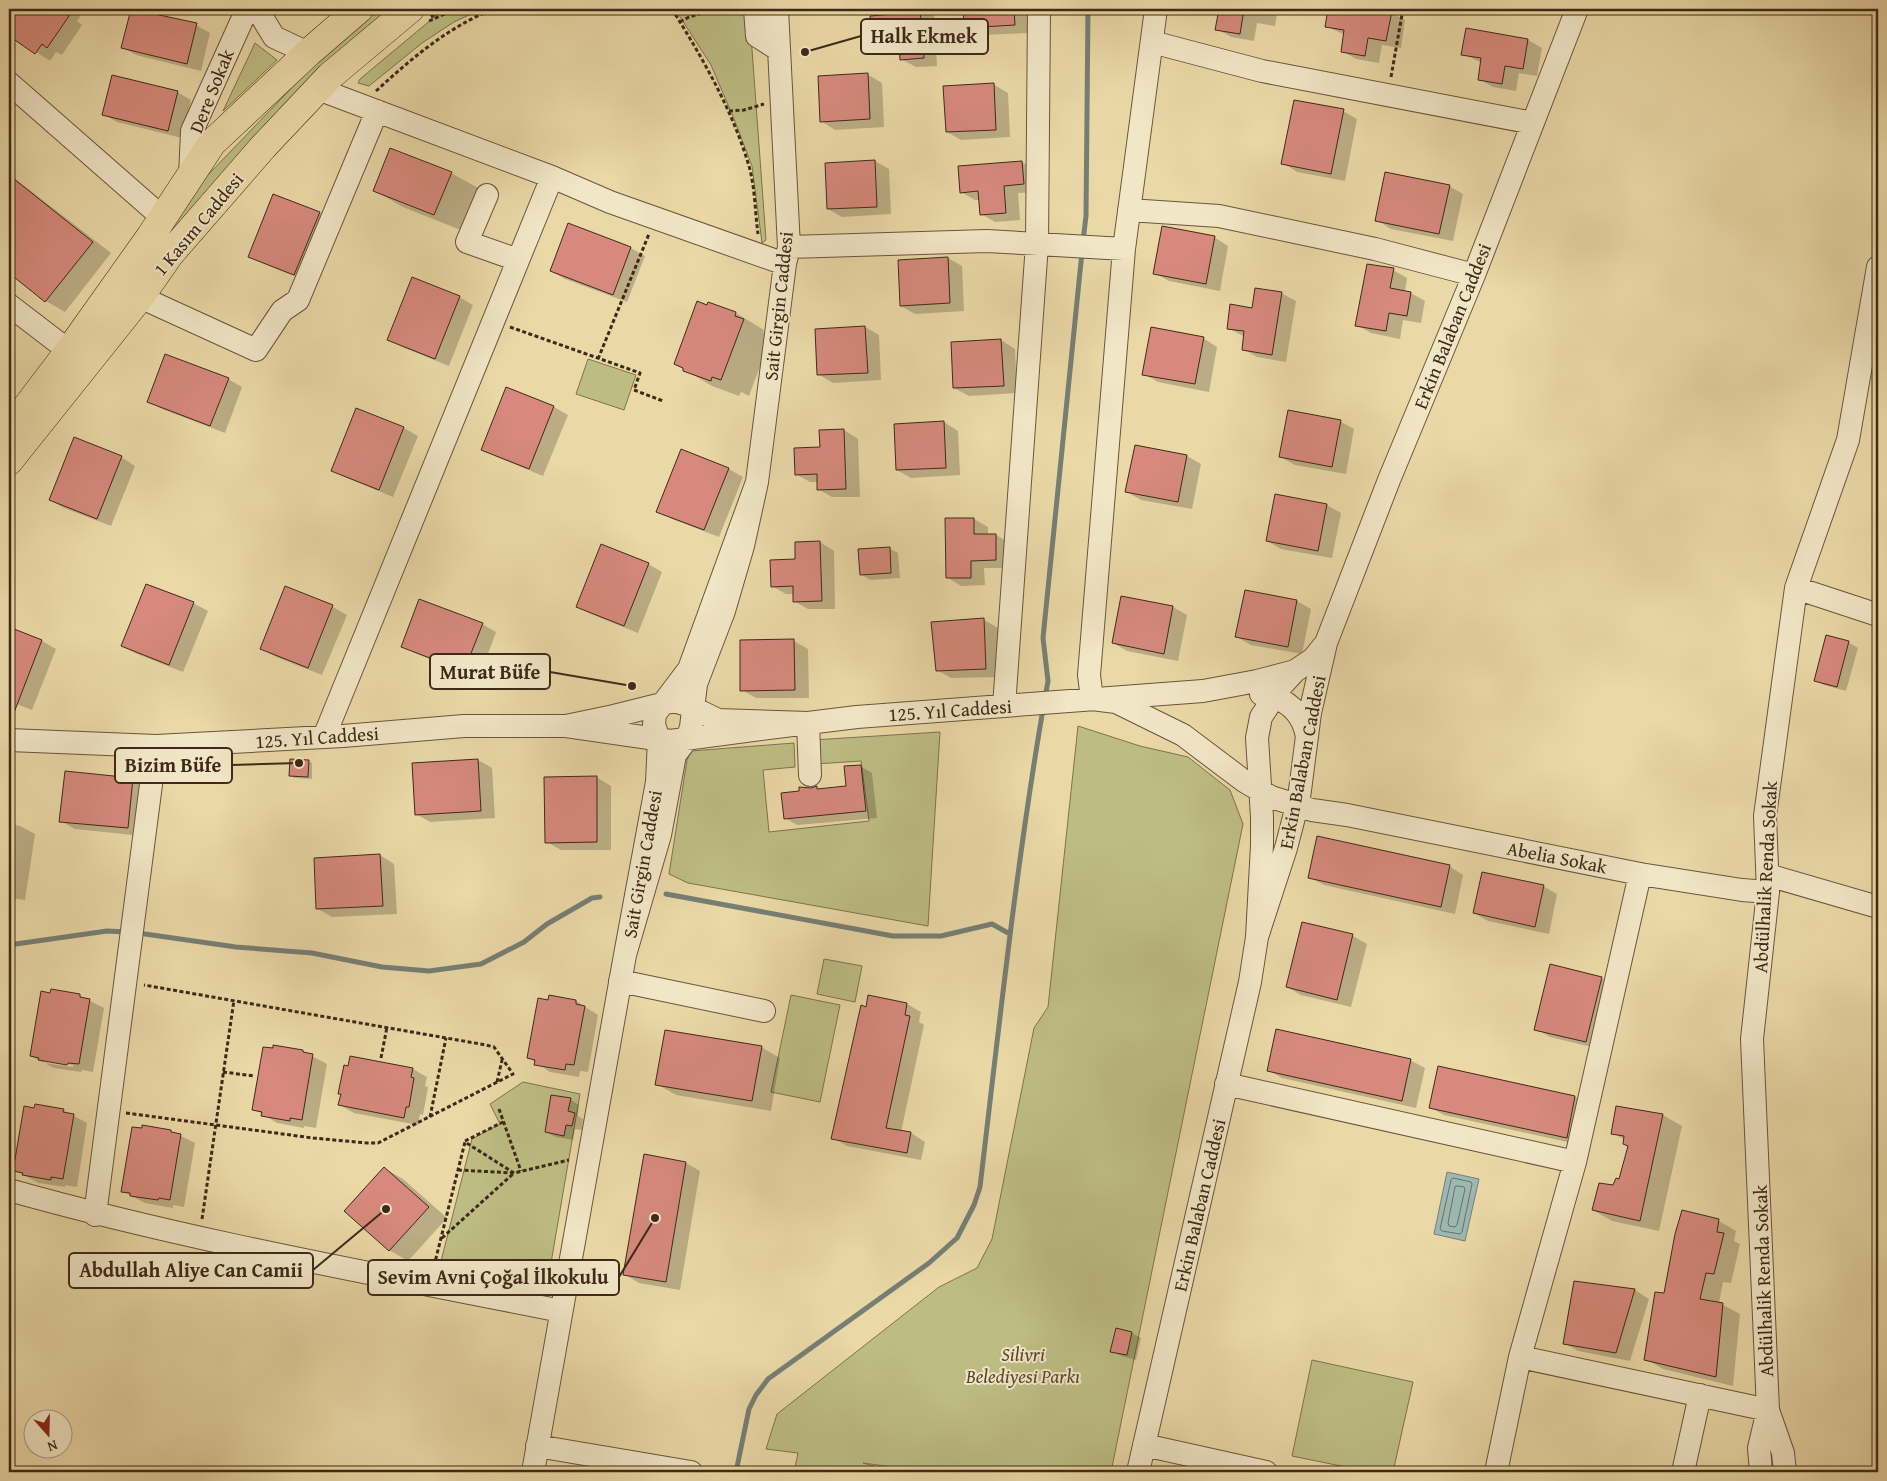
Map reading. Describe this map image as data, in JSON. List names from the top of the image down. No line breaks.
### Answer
{"streets":{"main road":["1 Kasım Caddesi"],"street":["Dere Sokak","Sait Girgin Caddesi","Erkin Balaban Caddesi","125. Yıl Caddesi","Abelia Sokak","Abdülhalik Renda Sokak"]},"crossings":[["Dere Sokak","1 Kasım Caddesi"],["Sait Girgin Caddesi","125. Yıl Caddesi"],["Abelia Sokak","Abdülhalik Renda Sokak"]],"parks":["Silivri Belediyesi Parkı"],"places":["Halk Ekmek","Murat Büfe","Bizim Büfe","Abdullah Aliye Can Camii","Sevim Avni Çoğal İlkokulu"],"north":"bottom"}
